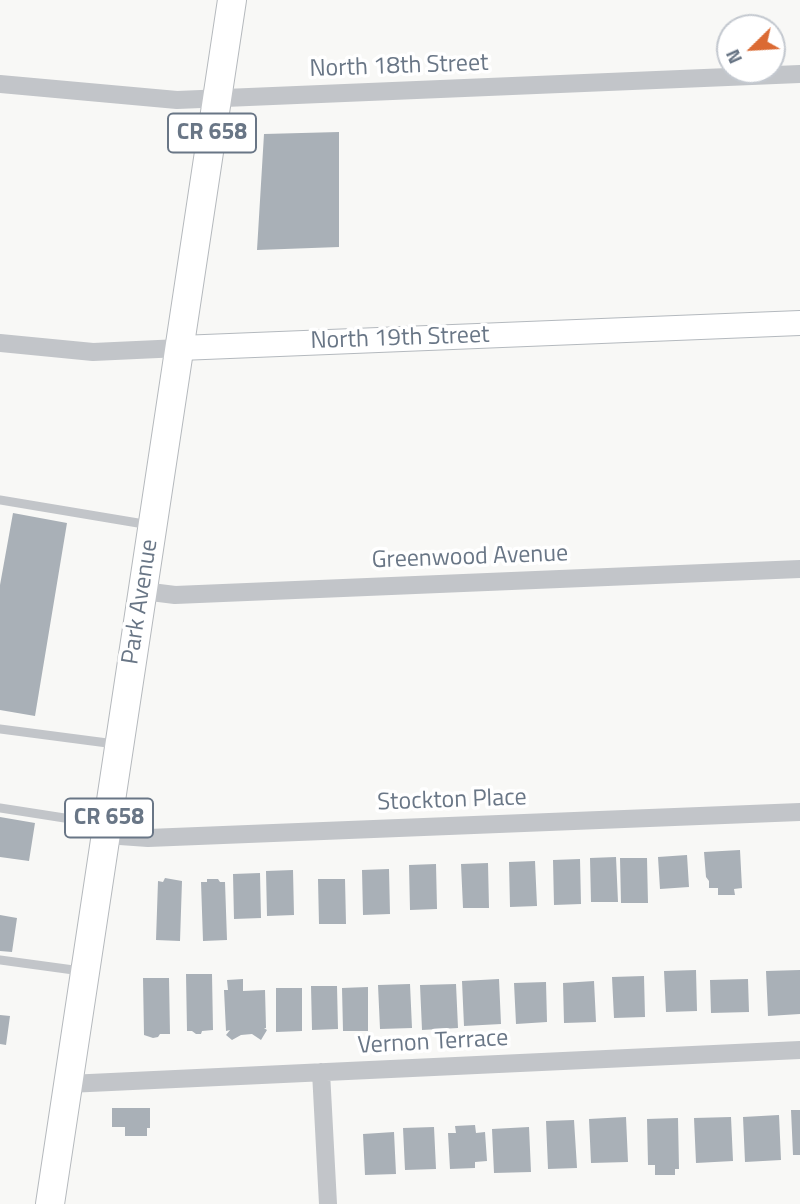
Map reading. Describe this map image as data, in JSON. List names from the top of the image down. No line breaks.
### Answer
{"streets":{"main road":["CR 658","Park Avenue"],"street":["North 18th Street","North 19th Street","Greenwood Avenue","Stockton Place","Vernon Terrace"]},"crossings":[["North 18th Street","Park Avenue"],["North 19th Street","Park Avenue"],["Greenwood Avenue","Park Avenue"],["Park Avenue","Stockton Place"],["Park Avenue","Vernon Terrace"]],"north":"bottom left"}
